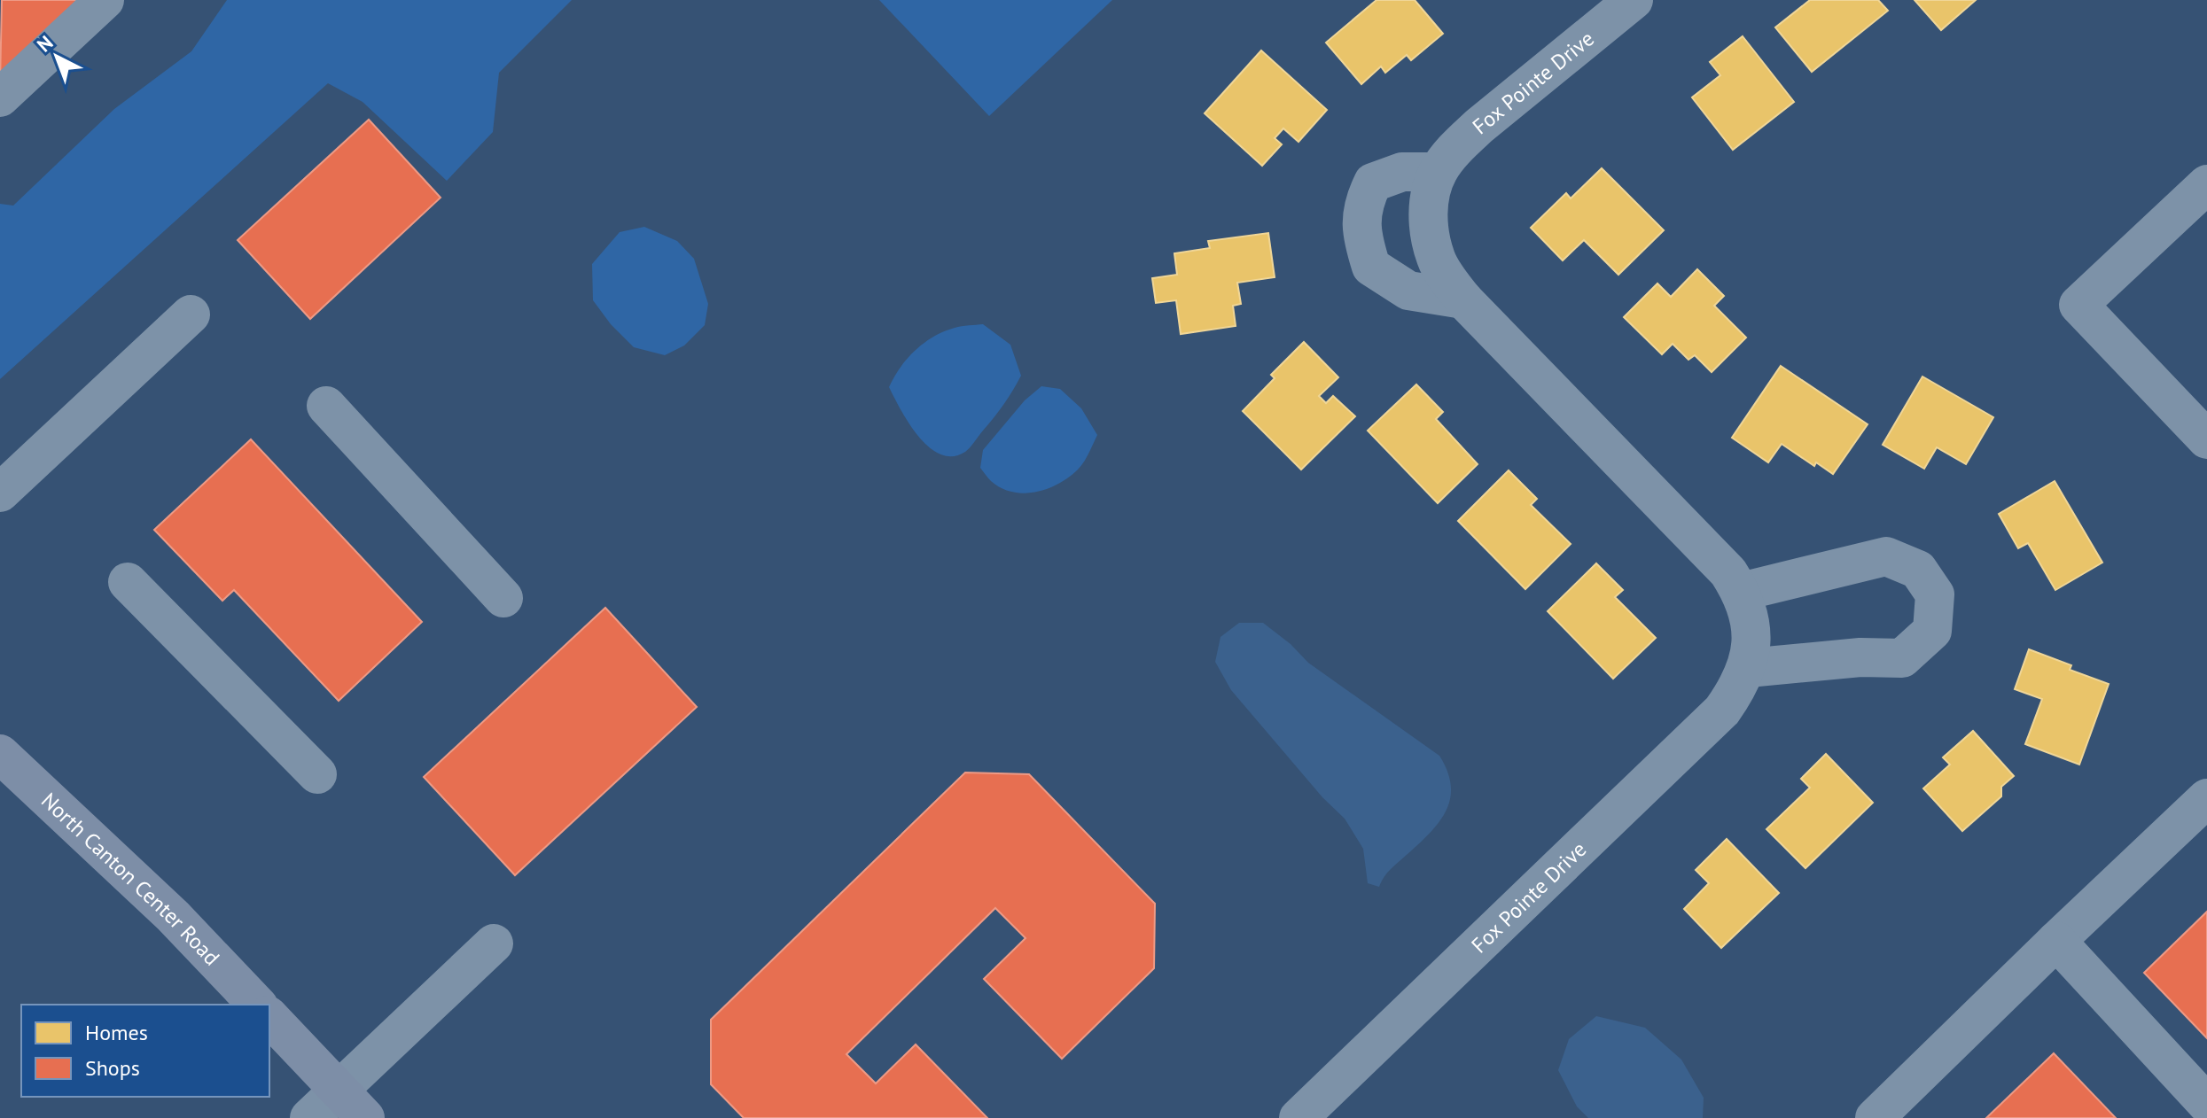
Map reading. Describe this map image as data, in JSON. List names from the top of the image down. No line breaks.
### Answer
{"streets":{"main road":["North Canton Center Road"],"street":["Fox Pointe Drive"]},"legend":["Homes","Shops"],"north":"top left"}
